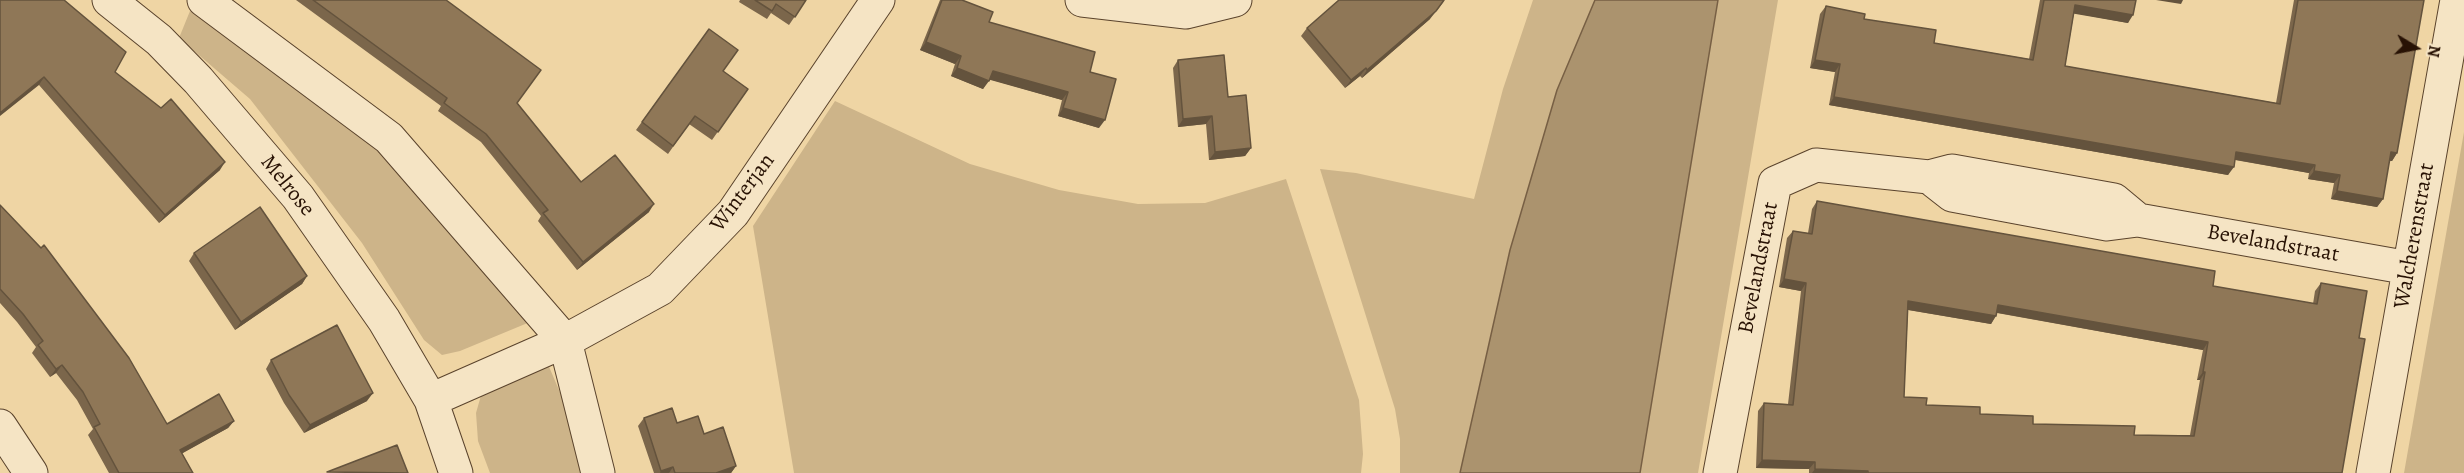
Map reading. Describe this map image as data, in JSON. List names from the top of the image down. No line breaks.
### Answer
{"streets":{"street":["Melrose","Winterjan","Walcherenstraat","Bevelandstraat"]},"crossings":[["Walcherenstraat","Bevelandstraat"]],"north":"right"}
